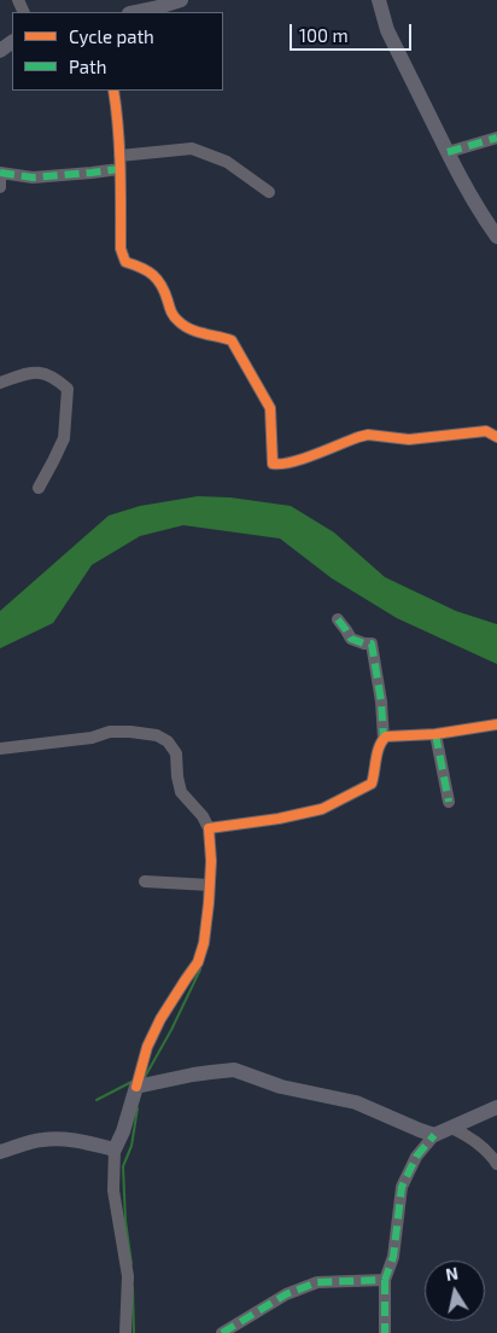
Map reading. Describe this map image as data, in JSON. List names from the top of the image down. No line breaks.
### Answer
{"legend":["Cycle path","Path"],"scale_bar":"100 m","north":"top"}
